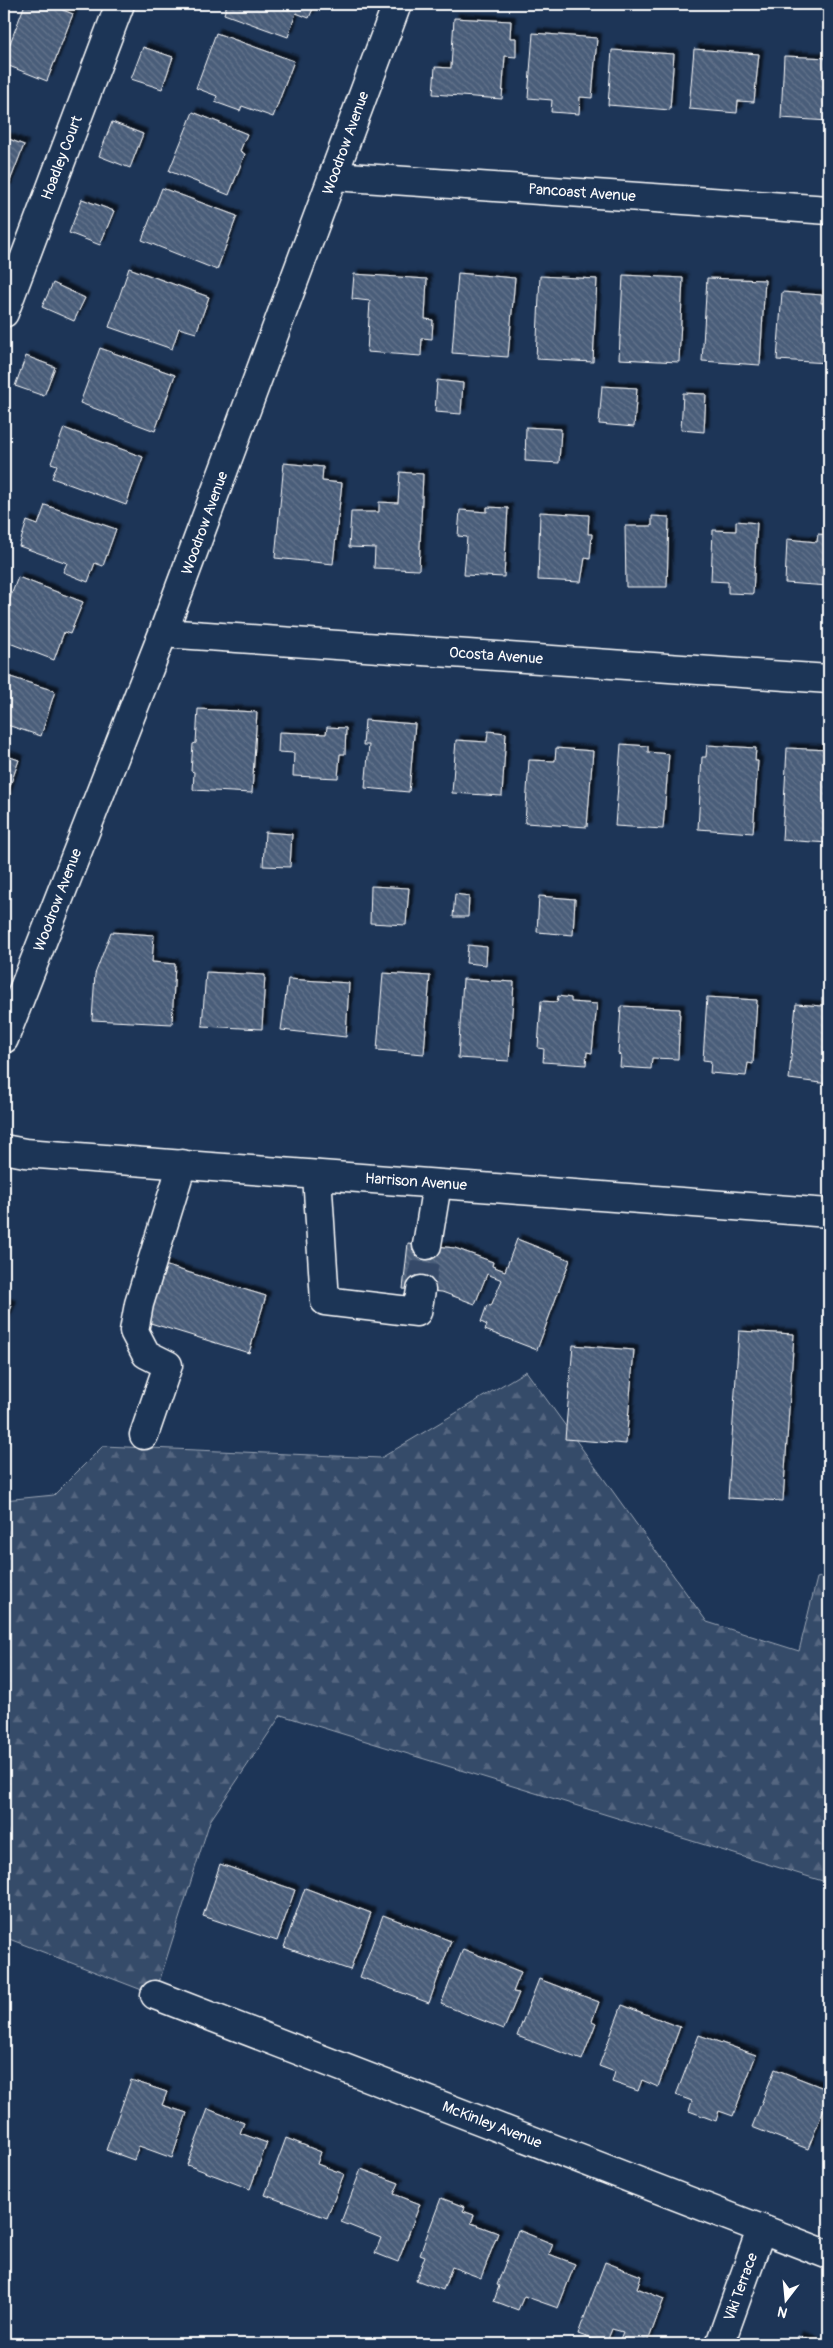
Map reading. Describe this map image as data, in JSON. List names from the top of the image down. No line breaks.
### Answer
{"streets":{"street":["Woodrow Avenue","Hoadley Court","Pancoast Avenue","Ocosta Avenue","Harrison Avenue","McKinley Avenue","Viki Terrace"]},"crossings":[["Woodrow Avenue","Pancoast Avenue"],["Woodrow Avenue","Ocosta Avenue"],["McKinley Avenue","Viki Terrace"]],"north":"bottom"}
